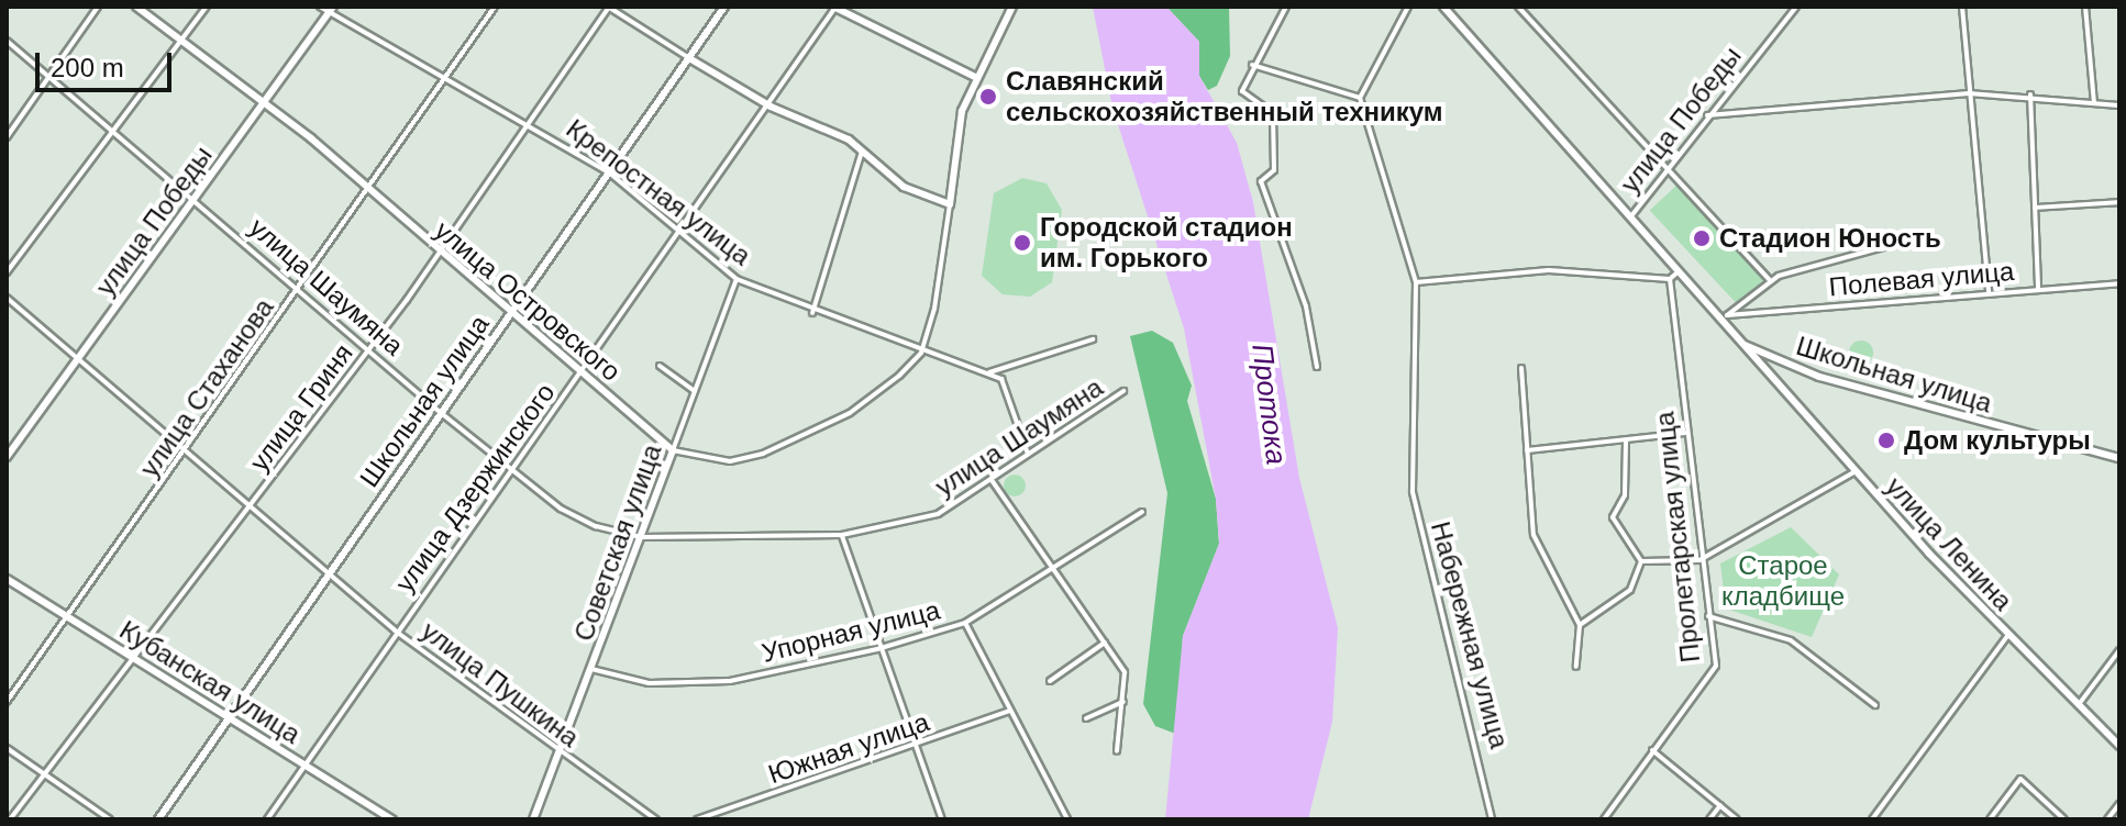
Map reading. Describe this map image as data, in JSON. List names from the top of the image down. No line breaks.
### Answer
{"streets":{"street":["улица Победы","Крепостная улица","Полевая улица","улица Шаумяна","улица Островского","Школьная улица","улица Стаханова","улица Гриня","улица Дзержинского","Пролетарская улица","Советская улица","улица Ленина","Упорная улица","Набережная улица","Кубанская улица","улица Пушкина","Южная улица"]},"crossings":[["улица Победы","Крепостная улица"],["улица Победы","улица Шаумяна"],["улица Победы","улица Островского"],["улица Победы","улица Ленина"],["улица Победы","улица Пушкина"],["Крепостная улица","улица Островского"],["Крепостная улица","Школьная улица"],["Крепостная улица","улица Стаханова"],["Крепостная улица","улица Гриня"],["Крепостная улица","улица Дзержинского"],["Крепостная улица","Советская улица"],["Полевая улица","улица Ленина"],["улица Шаумяна","Школьная улица"],["улица Шаумяна","улица Стаханова"],["улица Шаумяна","улица Гриня"],["улица Шаумяна","улица Дзержинского"],["улица Шаумяна","Советская улица"],["улица Островского","Школьная улица"],["улица Островского","улица Стаханова"],["улица Островского","улица Гриня"],["улица Островского","улица Дзержинского"],["улица Островского","Советская улица"],["Школьная улица","улица Ленина"],["Школьная улица","Кубанская улица"],["Школьная улица","улица Пушкина"],["улица Стаханова","Кубанская улица"],["улица Стаханова","улица Пушкина"],["улица Гриня","Кубанская улица"],["улица Гриня","улица Пушкина"],["улица Дзержинского","Кубанская улица"],["улица Дзержинского","улица Пушкина"],["Советская улица","Упорная улица"],["Советская улица","улица Пушкина"]],"water":["Протока"],"parks":["Старое кладбище"],"places":["Славянский сельскохозяйственный техникум","Стадион Юность","Городской cтадион им. Горького","Дом культуры"],"scale_bar":"200 m"}
